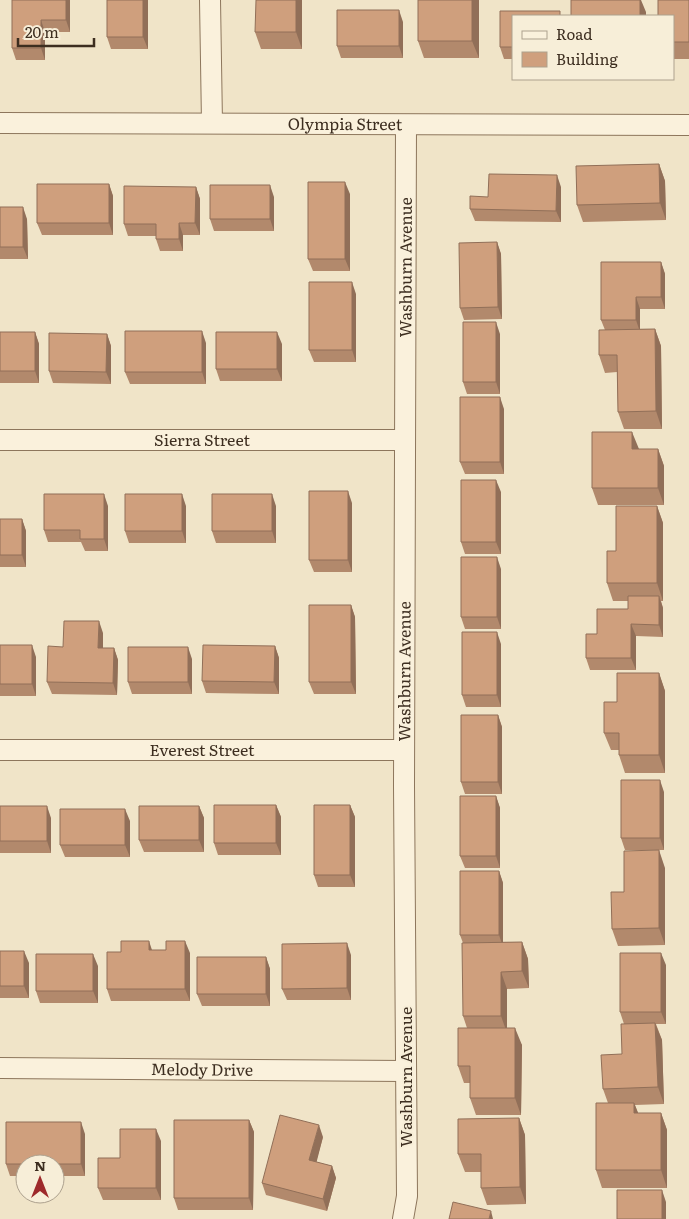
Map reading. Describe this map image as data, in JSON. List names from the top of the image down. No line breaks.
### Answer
{"streets":{"street":["Olympia Street","Washburn Avenue","Sierra Street","Everest Street","Melody Drive"]},"crossings":[["Olympia Street","Washburn Avenue"],["Washburn Avenue","Sierra Street"],["Washburn Avenue","Everest Street"],["Washburn Avenue","Melody Drive"]],"legend":["Road","Building"],"scale_bar":"20 m","north":"top"}
